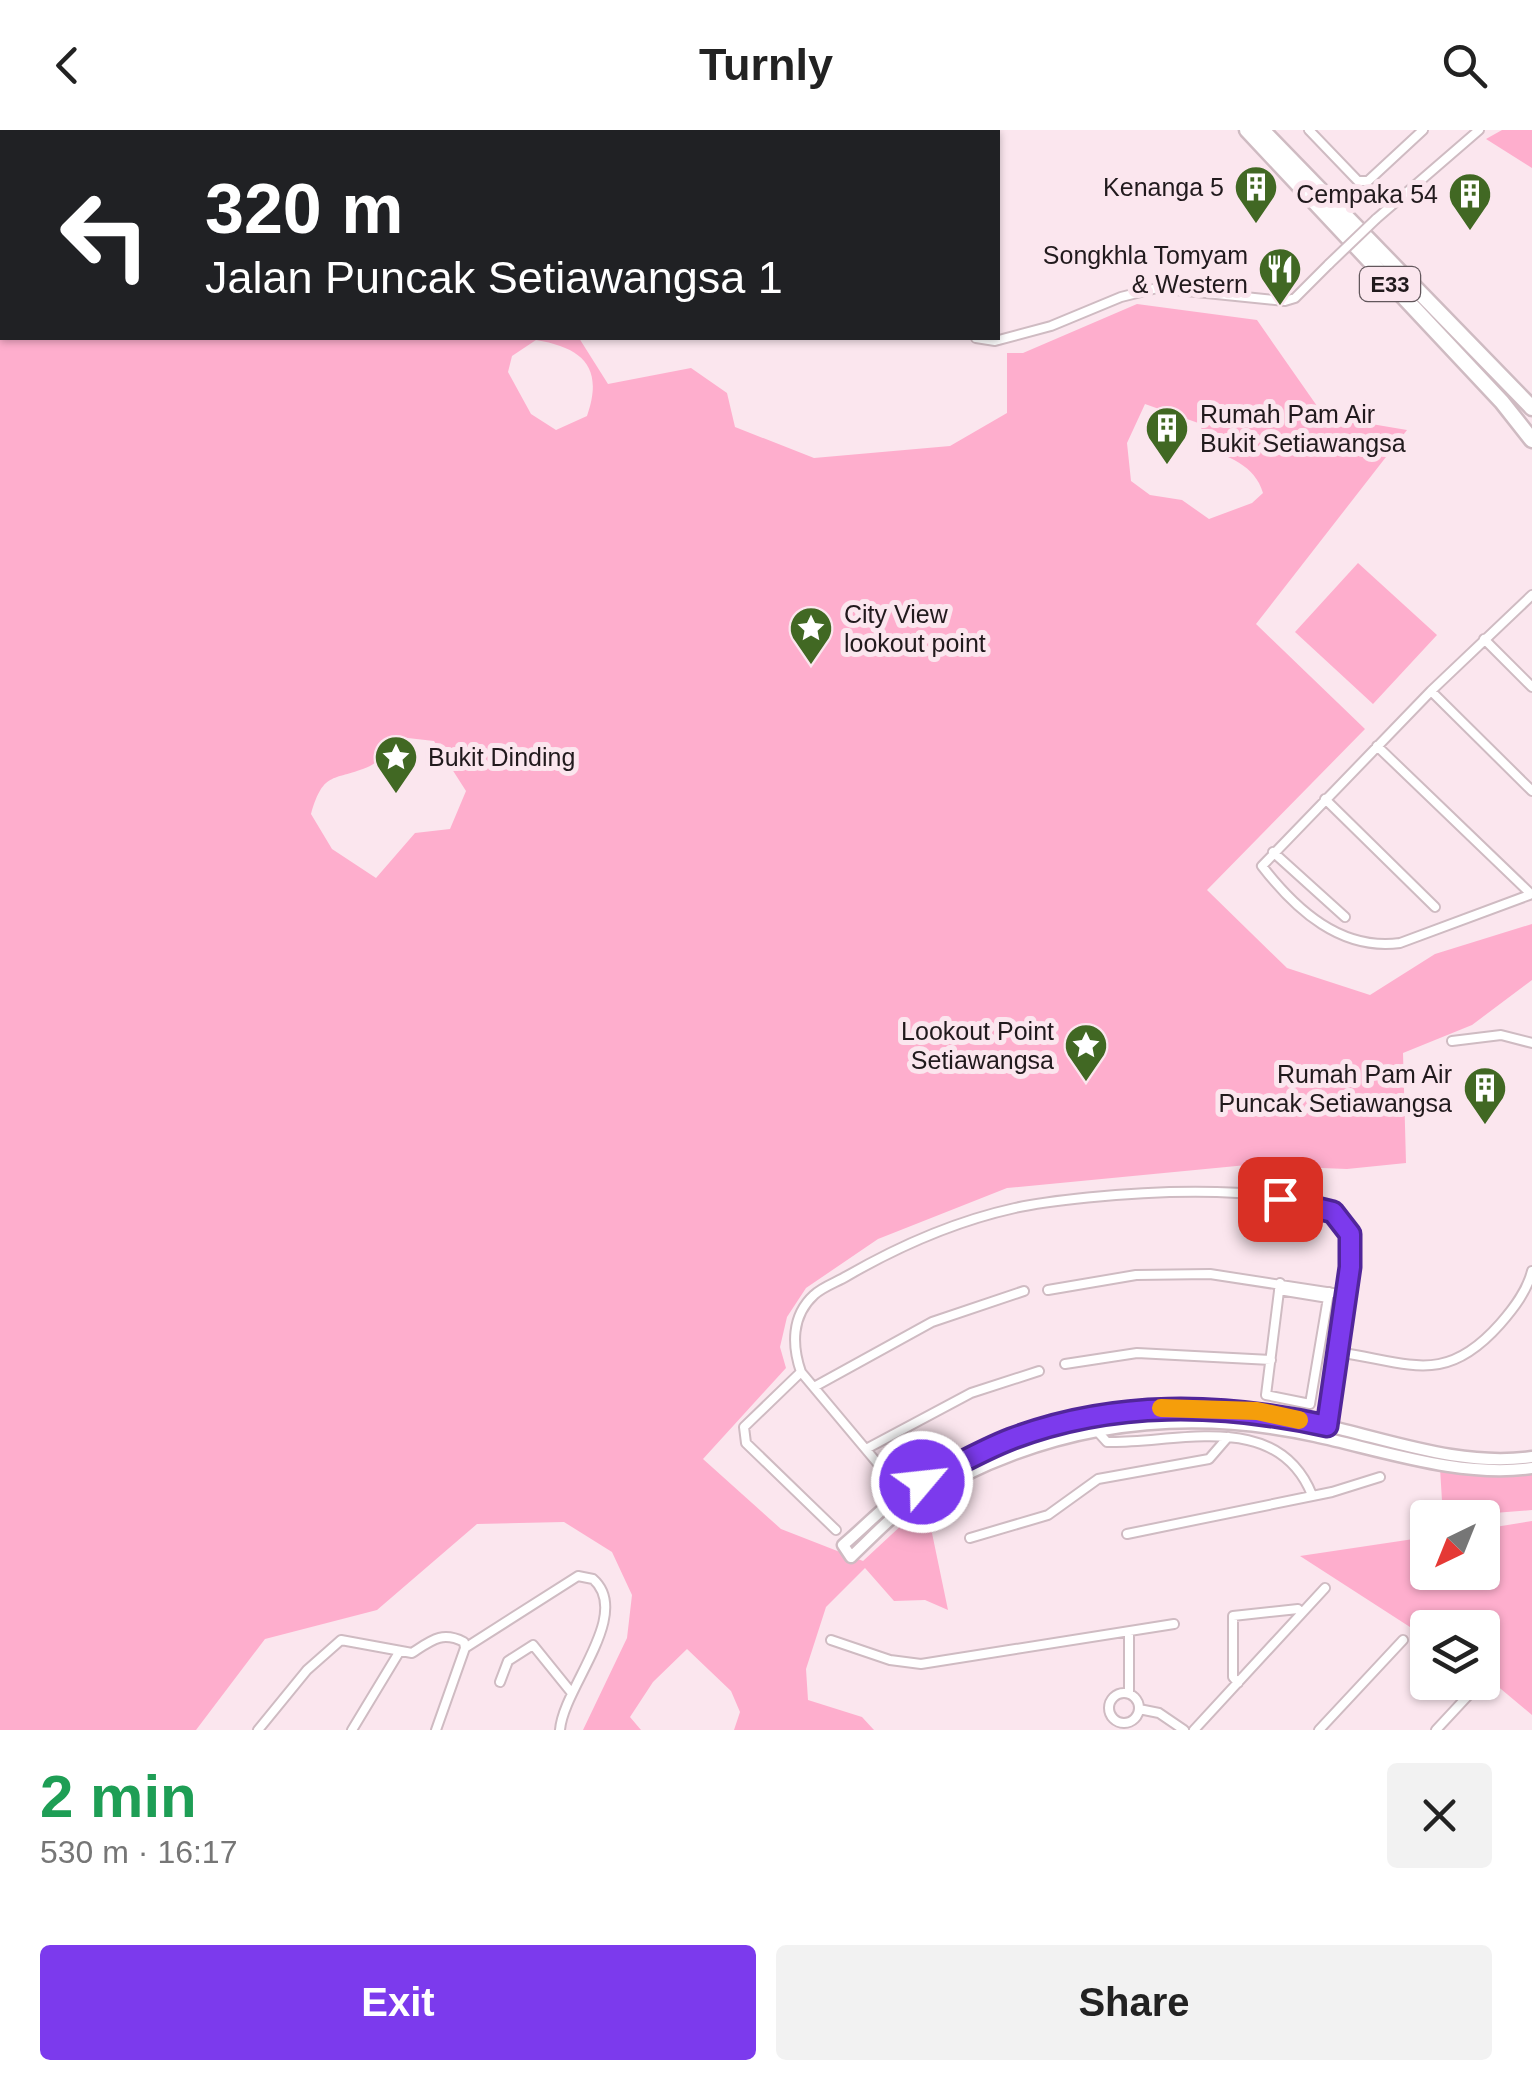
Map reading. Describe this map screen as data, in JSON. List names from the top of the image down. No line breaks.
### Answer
{"streets":{"highway":["E33"]},"places":{"building":["Kenanga 5","Cempaka 54","Rumah Pam Air Bukit Setiawangsa","Rumah Pam Air Puncak Setiawangsa"],"restaurant":["Songkhla Tomyam & Western"],"place":["City View lookout point","Bukit Dinding","Lookout Point Setiawangsa"]},"north":"bottom left","page":{"header":"Turnly","turn":["320 m","Jalan Puncak Setiawangsa 1"],"heading":["2 min","530 m · 16:17"],"buttons":["Exit","Share"]}}
